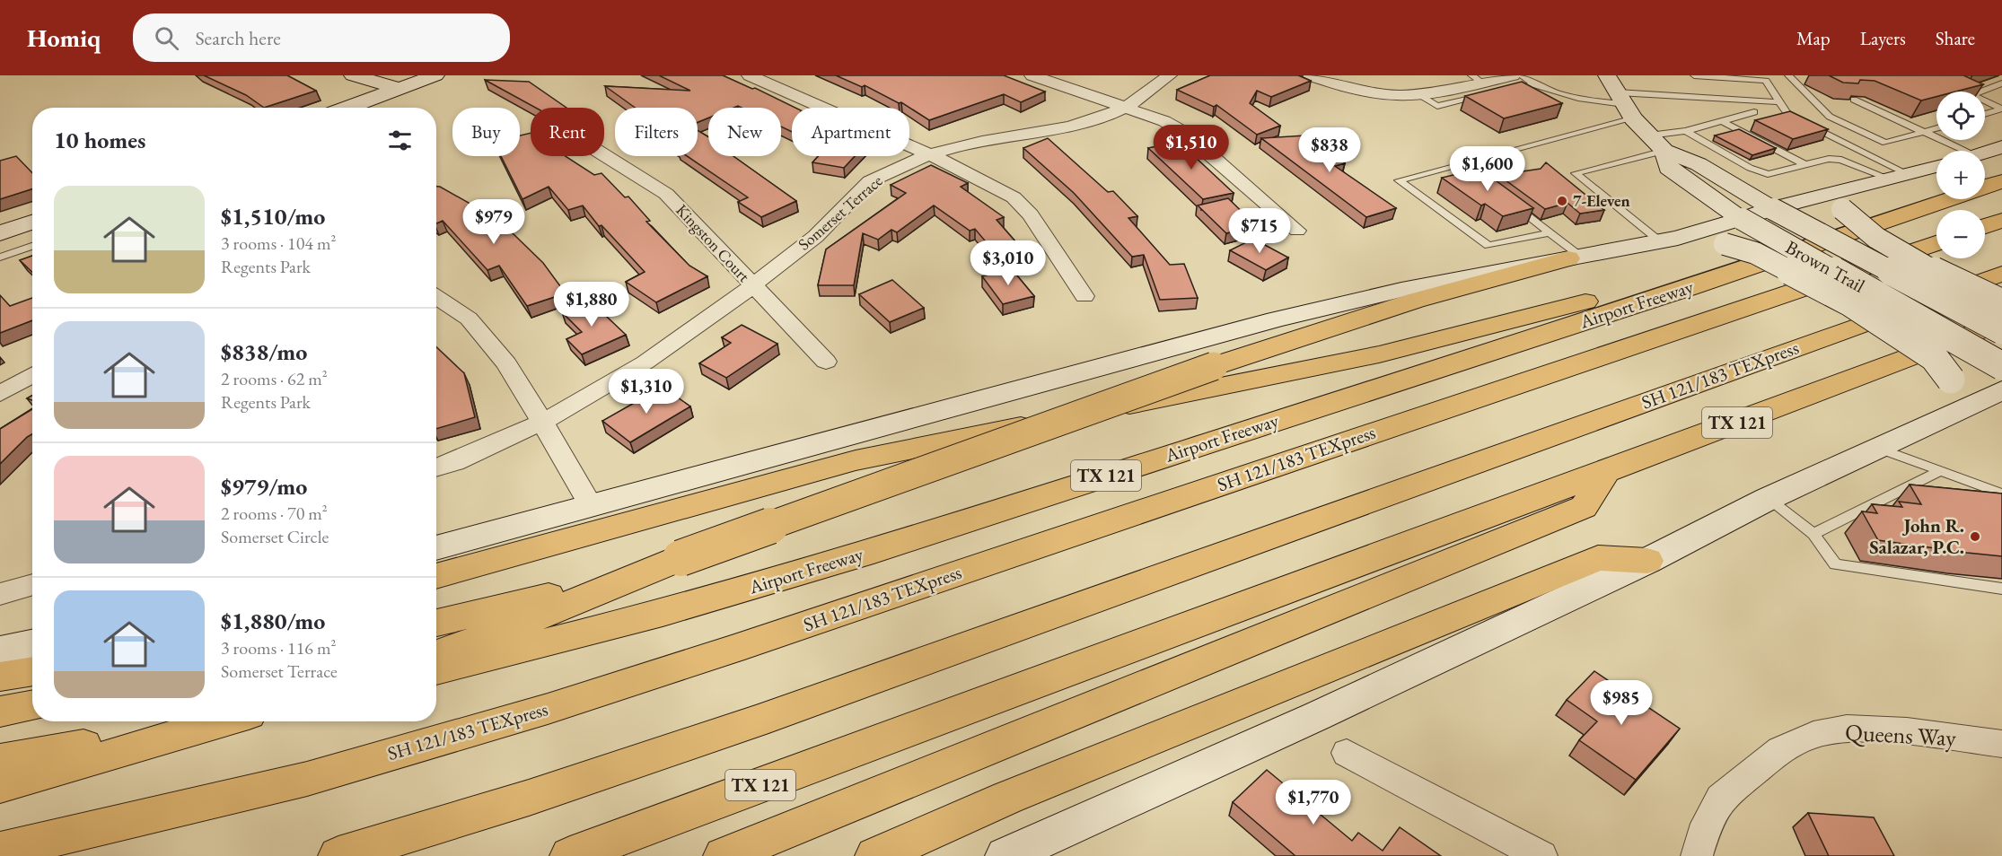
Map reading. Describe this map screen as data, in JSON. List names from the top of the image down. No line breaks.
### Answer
{"streets":{"highway":["Airport Freeway","SH 121/183 TEXpress","TX 121"],"main road":["Brown Trail"],"street":["Somerset Terrace","Kingston Court","Queens Way"]},"crossings":[["Somerset Terrace","Kingston Court"]],"places":["7-Eleven","John R. Salazar, P.C."],"page":{"header":"Homiq","search":"Search here","nav":["Map","Layers","Share"],"map_buttons":["+","−"],"chip":["Buy","Rent","Filters","New","Apartment"],"heading":"10 homes","price":["$1,510","$838","$1,600","$979","$715","$3,010","$1,880","$1,310","$985","$1,770"],"list":[{"name":"$1,510/mo","note":"3 rooms · 104 m² · Regents Park"},{"name":"$838/mo","note":"2 rooms · 62 m² · Regents Park"},{"name":"$979/mo","note":"2 rooms · 70 m² · Somerset Circle"},{"name":"$1,880/mo","note":"3 rooms · 116 m² · Somerset Terrace"}]}}
